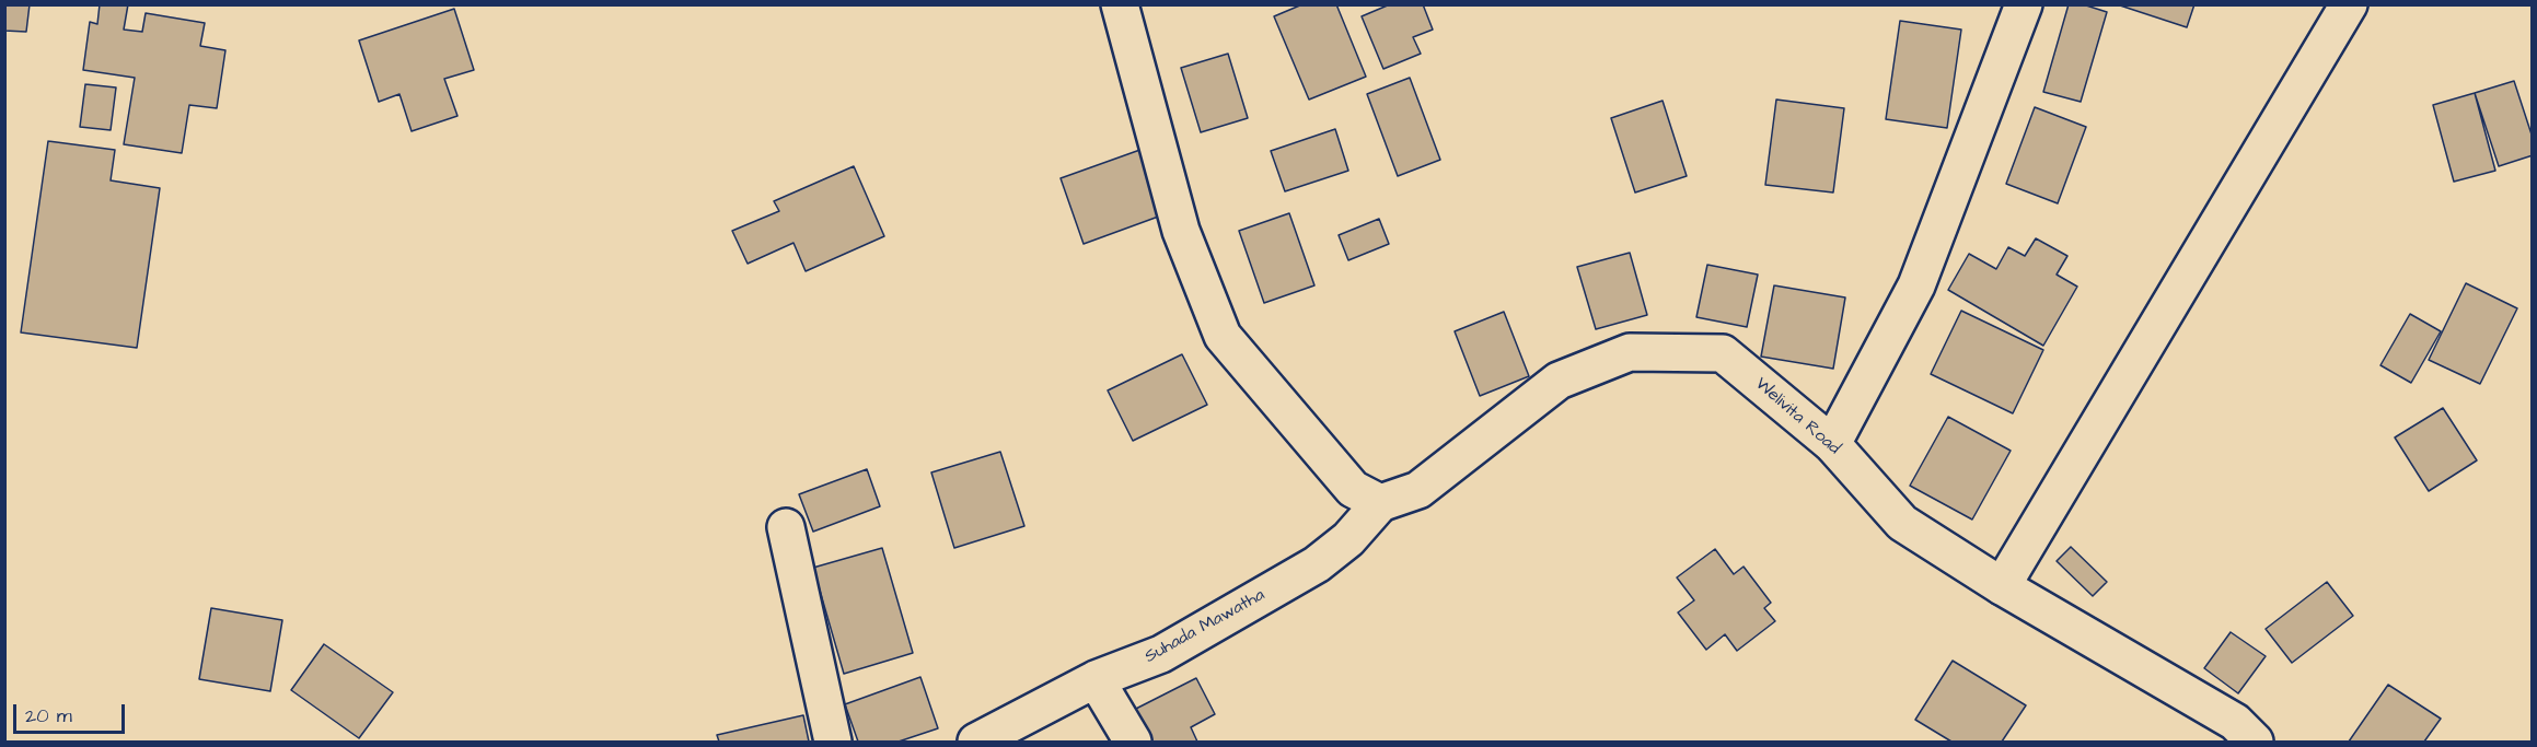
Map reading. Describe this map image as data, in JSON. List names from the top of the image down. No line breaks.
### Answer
{"streets":{"street":["Welivita Road","Suhada Mawatha"]},"crossings":[["Welivita Road","Suhada Mawatha"]],"scale_bar":"20 m"}
